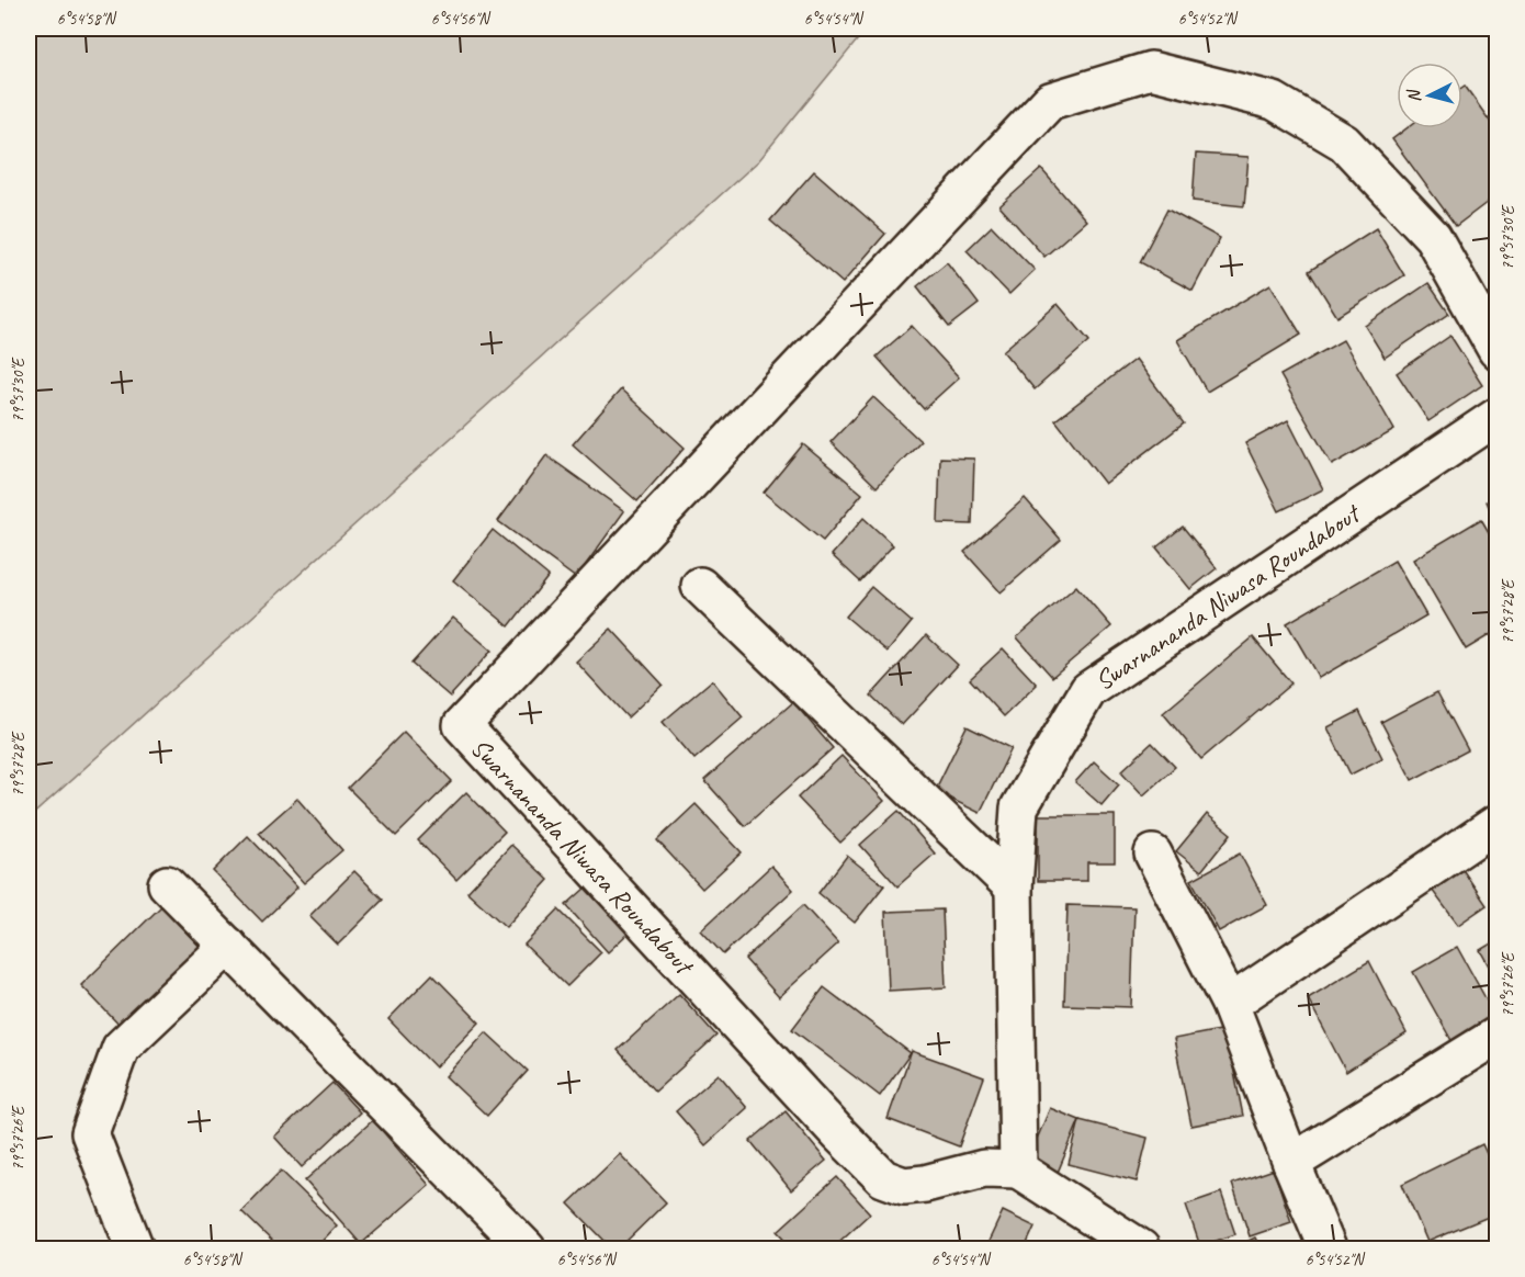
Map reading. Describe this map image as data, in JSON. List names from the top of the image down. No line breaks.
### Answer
{"streets":{"street":["Swarnananda Niwasa Roundabout"]},"north":"left","coordinates":["6°54'58\"N","6°54'56\"N","6°54'54\"N","6°54'52\"N","79°57'30\"E","79°57'28\"E","79°57'26\"E"]}
